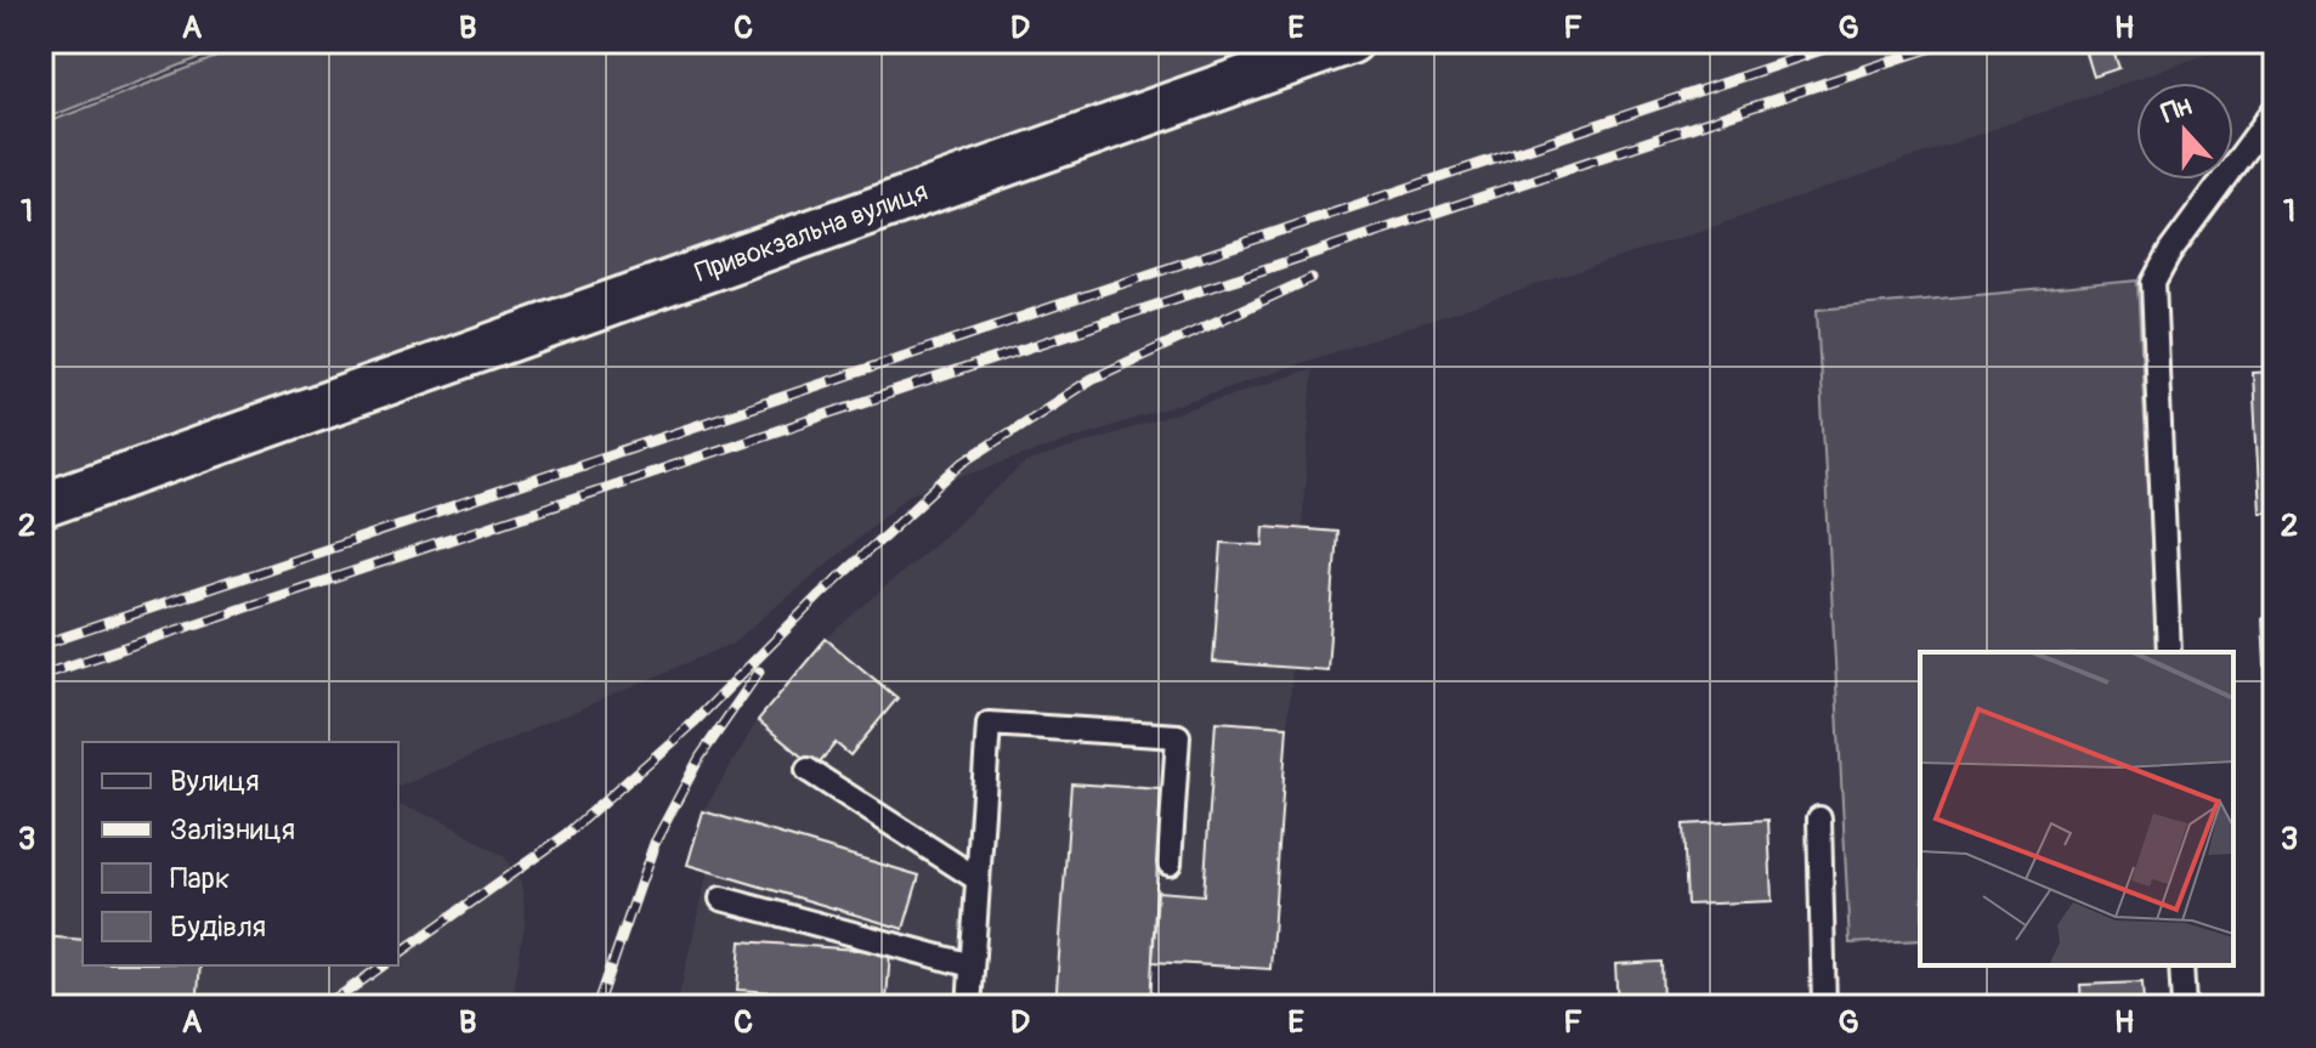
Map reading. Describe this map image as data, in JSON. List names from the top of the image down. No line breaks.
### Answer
{"streets":{"street":["Привокзальна вулиця"]},"legend":["Вулиця","Залізниця","Парк","Будівля"],"north":"top","grid":{"columns":["A","B","C","D","E","F","G","H"],"rows":["1","2","3"]}}
